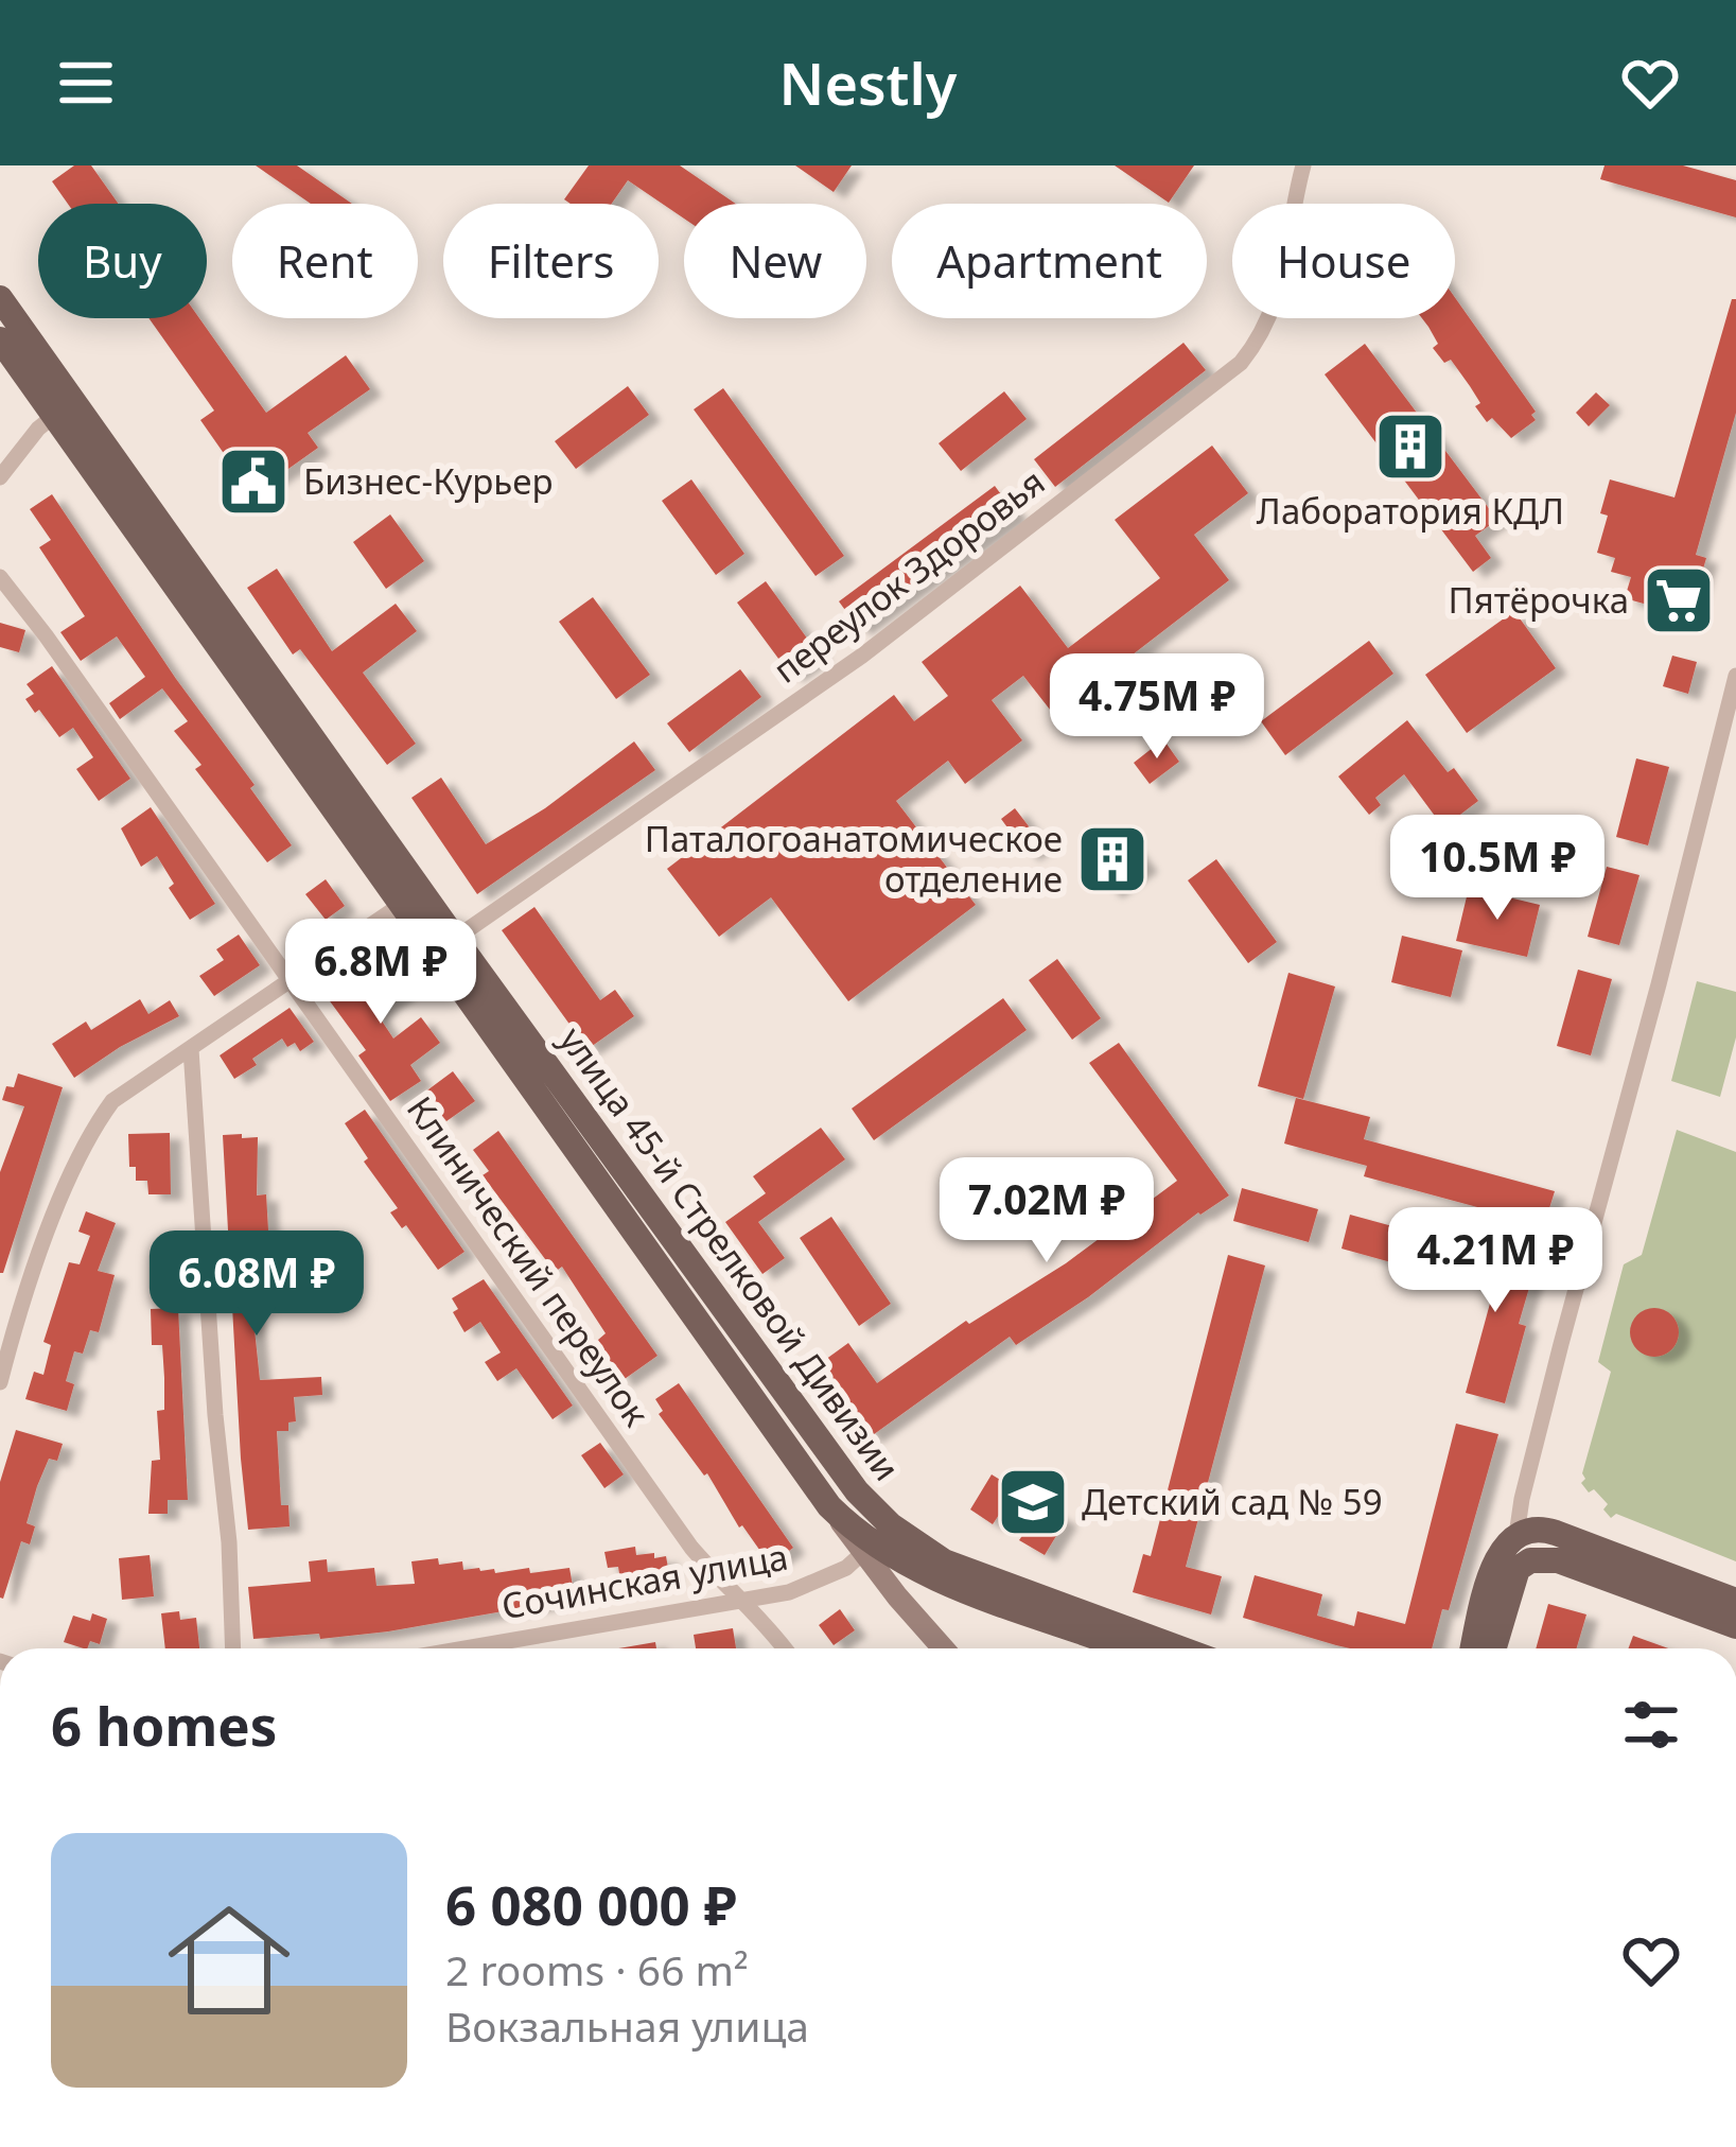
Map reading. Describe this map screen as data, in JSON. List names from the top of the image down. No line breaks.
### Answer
{"streets":{"main road":["улица 45-й Стрелковой Дивизии"],"street":["переулок Здоровья","Клинический переулок","Сочинская улица"]},"crossings":[["переулок Здоровья","улица 45-й Стрелковой Дивизии"],["улица 45-й Стрелковой Дивизии","Сочинская улица"],["Клинический переулок","Сочинская улица"]],"places":{"building":["Лаборатория КДЛ","Паталогоанатомическое отделение"],"public building":["Бизнес-Курьер"],"supermarket":["Пятёрочка"],"school or university":["Детский сад № 59"]},"page":{"header":"Nestly","chip":["Buy","Rent","Filters","New","Apartment","House"],"price":["4.75M ₽","10.5M ₽","6.8M ₽","7.02M ₽","4.21M ₽","6.08M ₽"],"heading":"6 homes","list":[{"name":"6 080 000 ₽","note":"2 rooms · 66 m² · Вокзальная улица"}]}}
